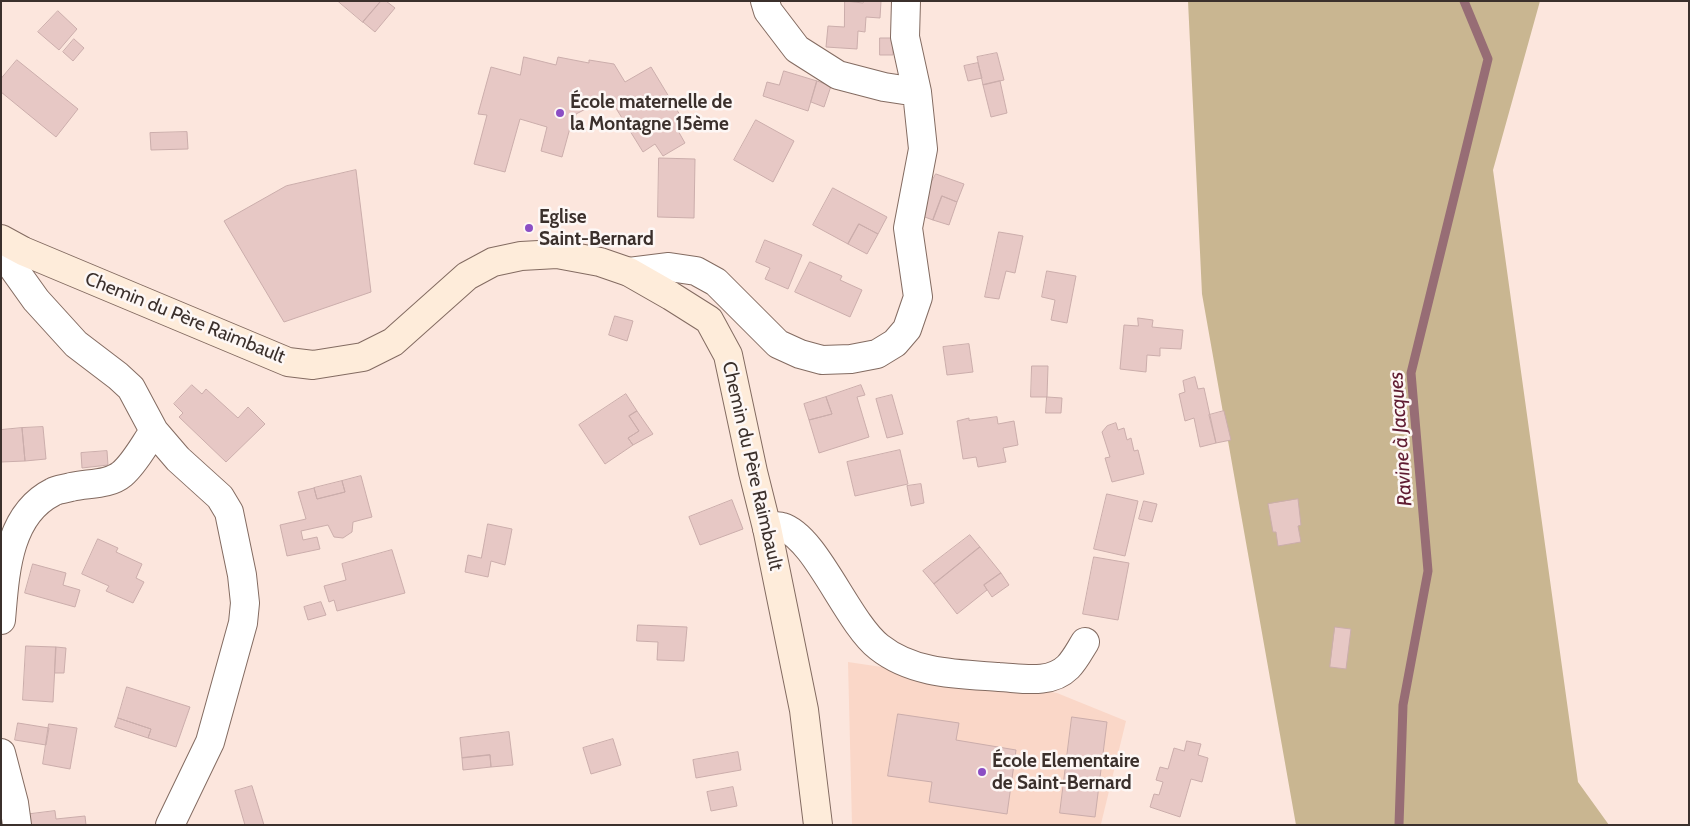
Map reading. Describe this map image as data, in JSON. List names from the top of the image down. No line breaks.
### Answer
{"streets":{"street":["Chemin du Père Raimbault"]},"water":["Ravine à Jacques"],"places":["École maternelle de la Montagne 15ème","Eglise Saint-Bernard","École Elementaire de Saint-Bernard"]}
